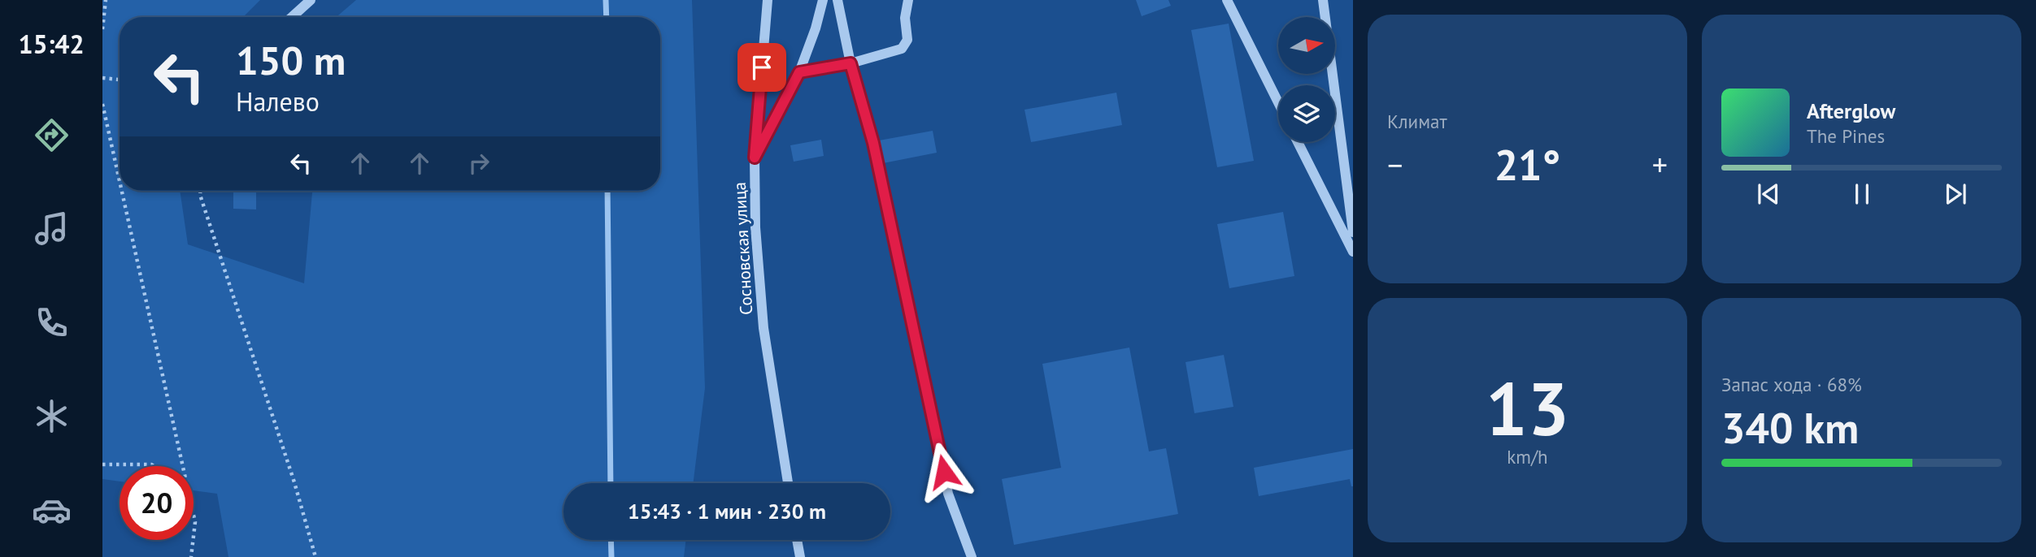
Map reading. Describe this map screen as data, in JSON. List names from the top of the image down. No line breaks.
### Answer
{"streets":{"street":["Сосновская улица"]},"north":"right","page":{"tabs":"15:42","tile":["Климат",["13","km/h"],["Запас хода · 68%","340 km"]],"turn":["150 m","Налево"],"song":["Afterglow","The Pines"],"heat":["−","21°","+"],"limit":"20","trip":"15:43 · 1 мин · 230 m"}}
